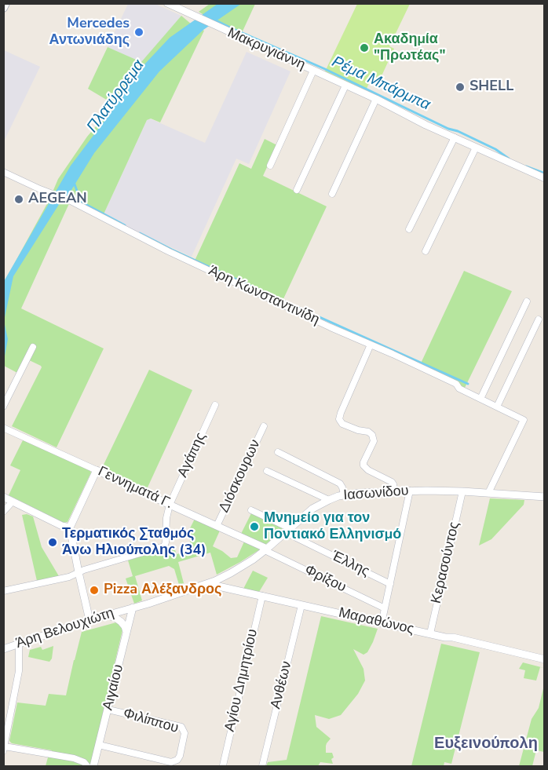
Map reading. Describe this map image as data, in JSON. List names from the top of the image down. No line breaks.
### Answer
{"streets":{"street":["Μακρυγιάννη","Άρη Κωνσταντινίδη","Αγάπης","Διόσκουρων","Γεννηματά Γ.","Ιασωνίδου","Κερασούντος","Έλλης","Φρίξου","Μαραθώνος","Άρη Βελουχιώτη","Αγίου Δημητρίου","Ανθέων","Αιγαίου","Φιλίππου"]},"crossings":[["Άρη Κωνσταντινίδη","Ιασωνίδου"],["Αγάπης","Γεννηματά Γ."],["Διόσκουρων","Γεννηματά Γ."],["Γεννηματά Γ.","Ιασωνίδου"],["Γεννηματά Γ.","Φρίξου"],["Ιασωνίδου","Κερασούντος"],["Ιασωνίδου","Έλλης"],["Ιασωνίδου","Φρίξου"],["Ιασωνίδου","Μαραθώνος"],["Ιασωνίδου","Άρη Βελουχιώτη"],["Κερασούντος","Μαραθώνος"],["Μαραθώνος","Άρη Βελουχιώτη"],["Μαραθώνος","Αγίου Δημητρίου"],["Μαραθώνος","Ανθέων"],["Άρη Βελουχιώτη","Αιγαίου"],["Αιγαίου","Φιλίππου"]],"districts":["Ευξεινούπολη"],"water":["Ρέμα Μπάρμπα","Πλατύρρεμα"],"places":["Mercedes Αντωνιάδης","Ακαδημία \"Πρωτέας\"","SHELL","AEGEAN","Μνημείο για τον Ποντιακό Ελληνισμό","Τερματικός Σταθμός Άνω Ηλιούπολης (34)","Pizza Αλέξανδρος"]}
